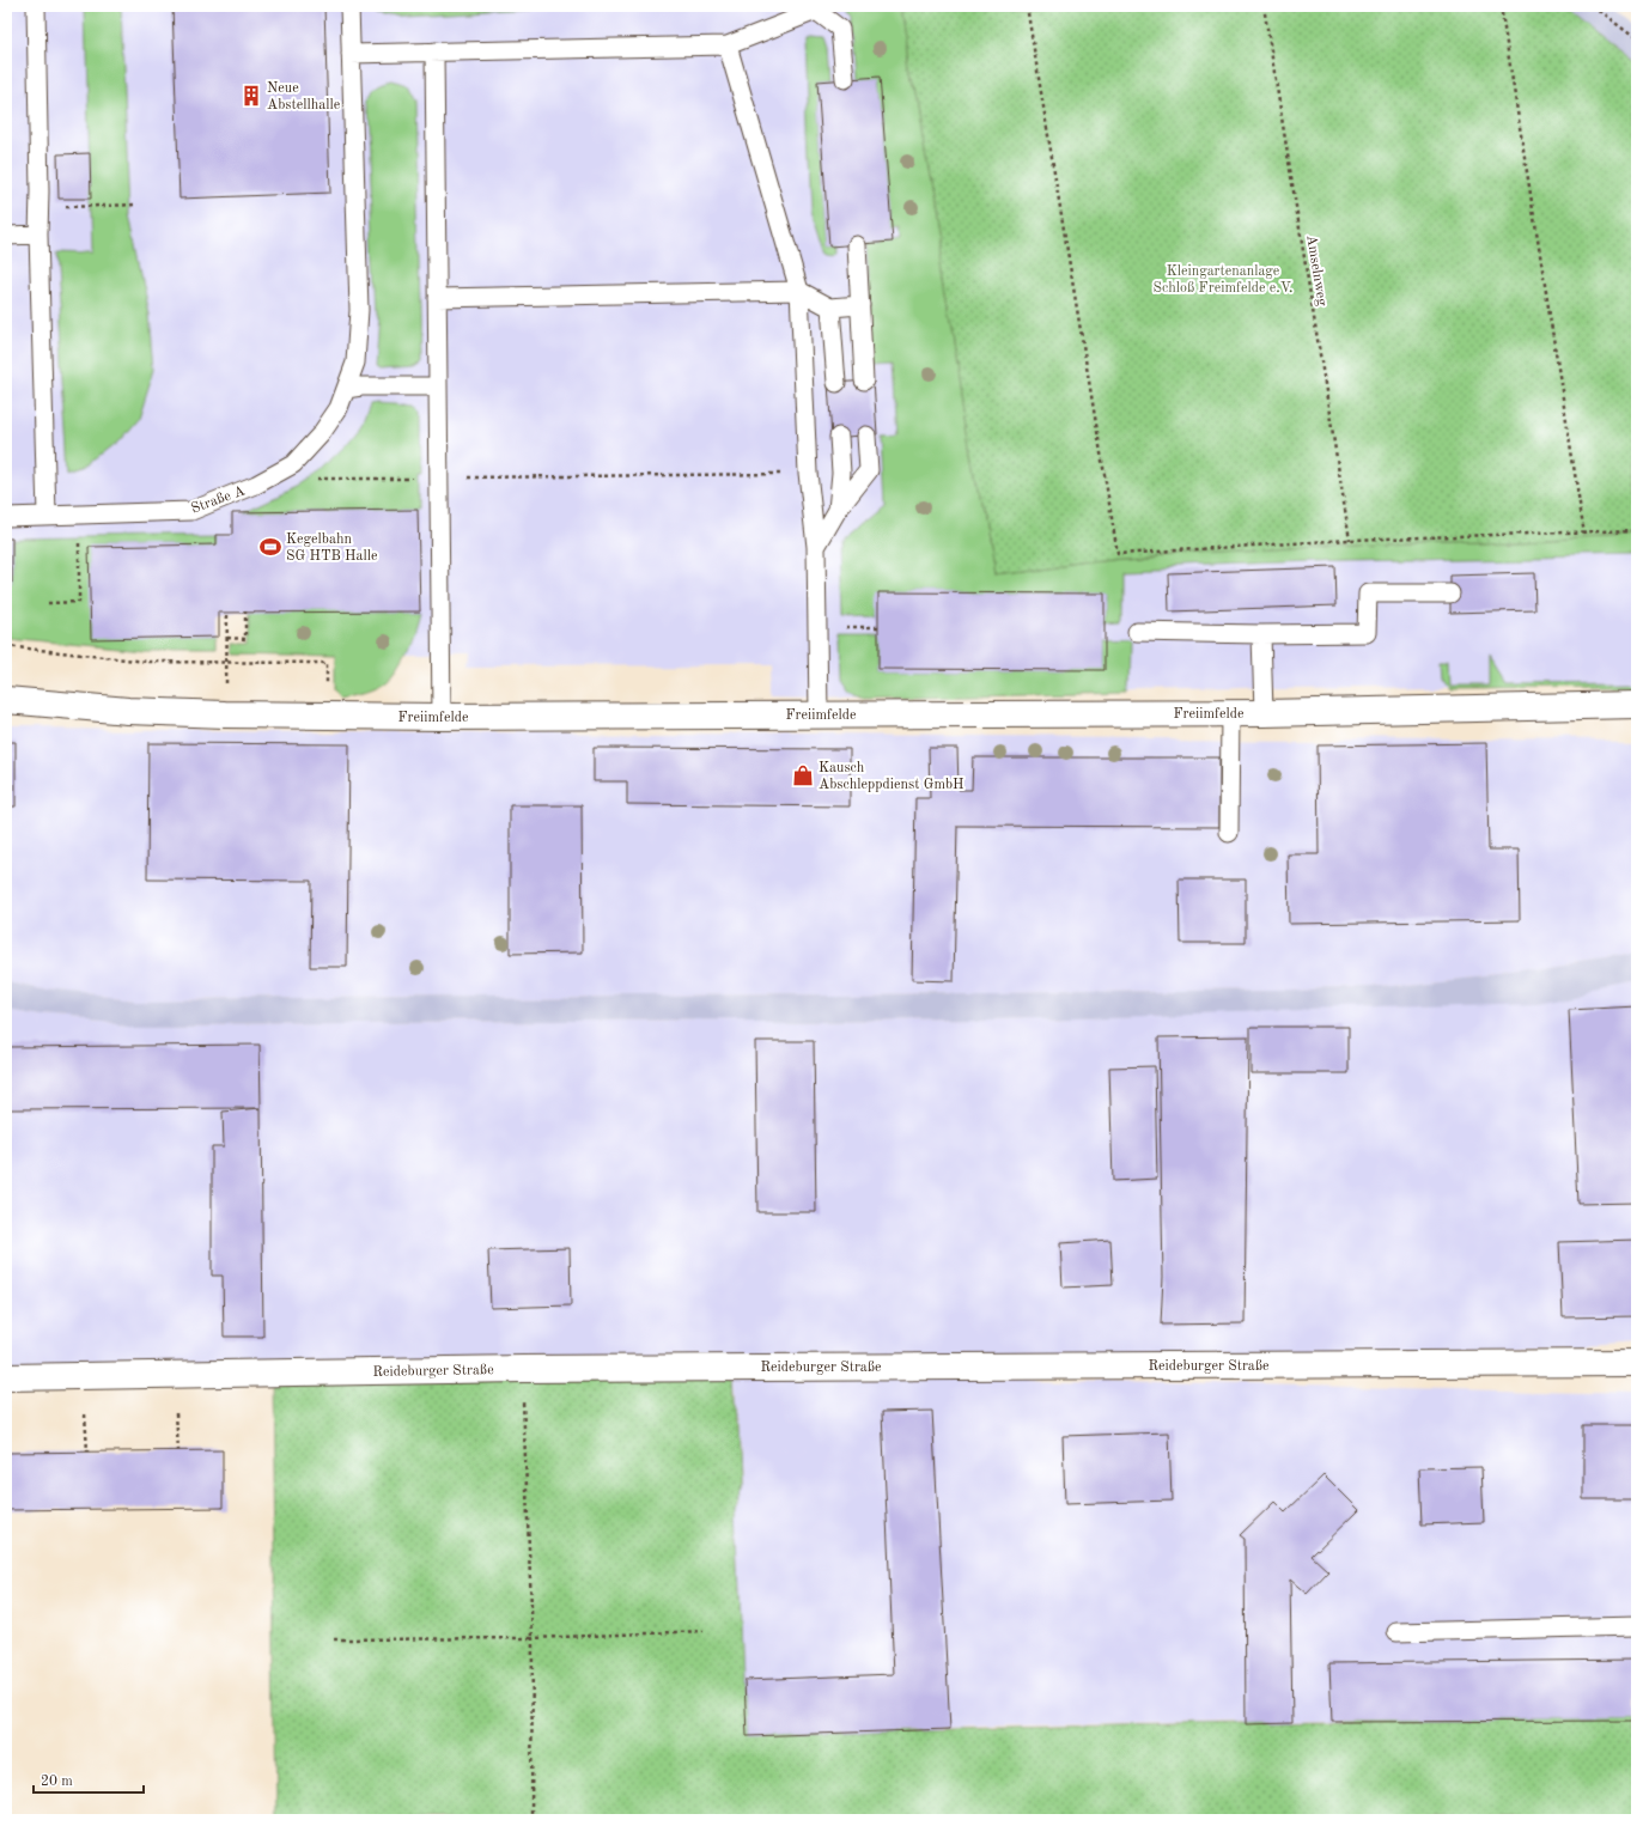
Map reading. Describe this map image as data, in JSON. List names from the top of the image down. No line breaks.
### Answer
{"streets":{"street":["Freiimfelde","Reideburger Straße"],"lane":["Straße A"],"path":["Amselnweg"]},"parks":["Kleingartenanlage Schloß Freimfelde e.V."],"places":{"building":["Neue Abstellhalle"],"sports":["Kegelbahn SG HTB Halle"],"shop":["Kausch Abschleppdienst GmbH"]},"scale_bar":"20 m"}
